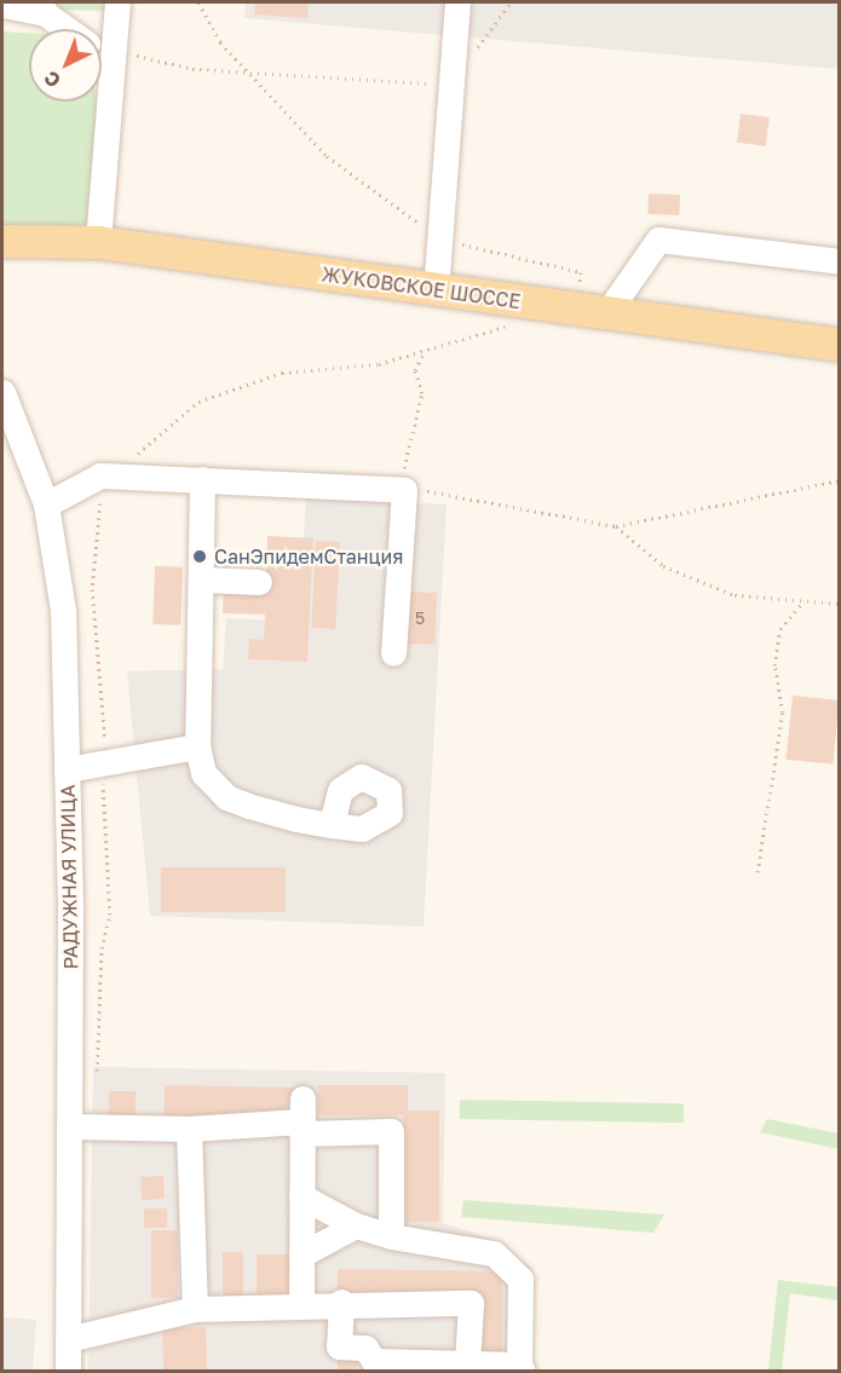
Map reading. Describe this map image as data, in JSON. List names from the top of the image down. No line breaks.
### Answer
{"streets":{"main road":["ЖУКОВСКОЕ ШОССЕ"],"street":["РАДУЖНАЯ УЛИЦА"]},"places":["СанЭпидемСтанция"],"house_numbers":["5"],"north":"bottom left"}
